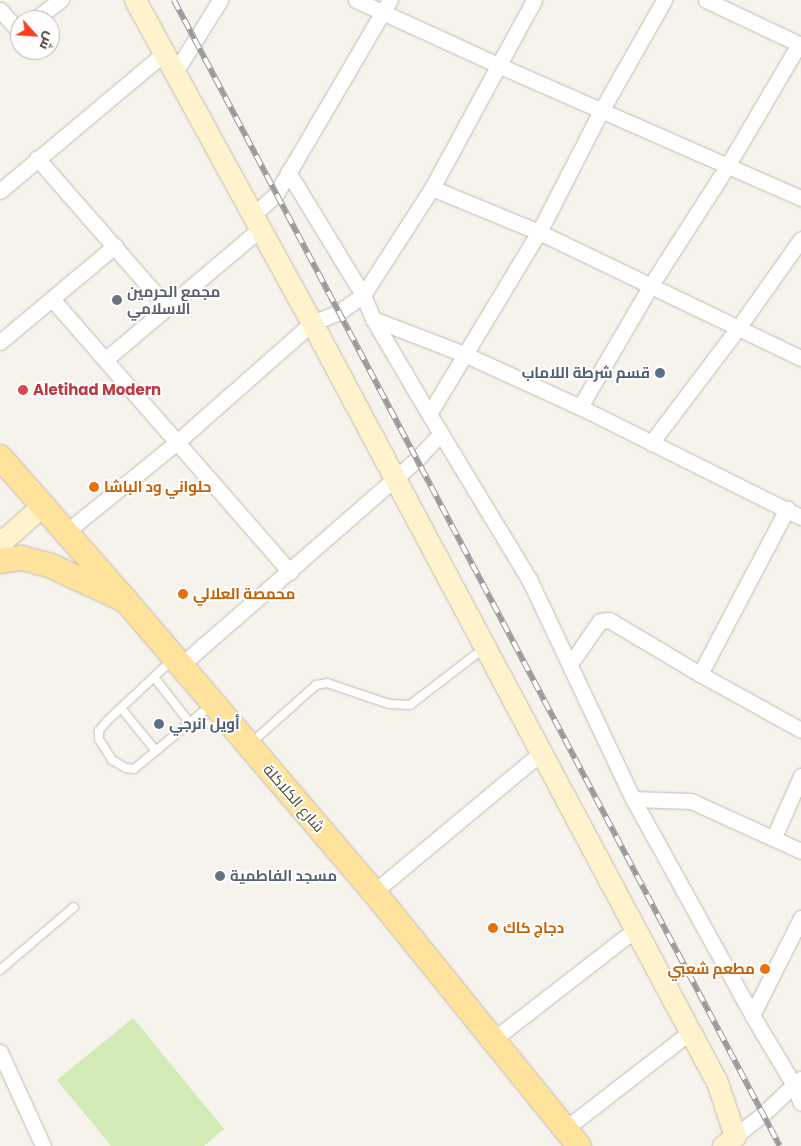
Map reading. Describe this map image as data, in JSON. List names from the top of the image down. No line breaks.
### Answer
{"streets":{"main road":["شارع الكلاكلة"]},"places":["مجمع الحرمين الاسلامي","قسم شرطة اللاماب","Aletihad Modern","حلواني ود الباشا","محمصة العلالي","أويل انرجي","مسجد الفاطمية","دجاج كاك","مطعم شعبي"],"north":"bottom right"}
